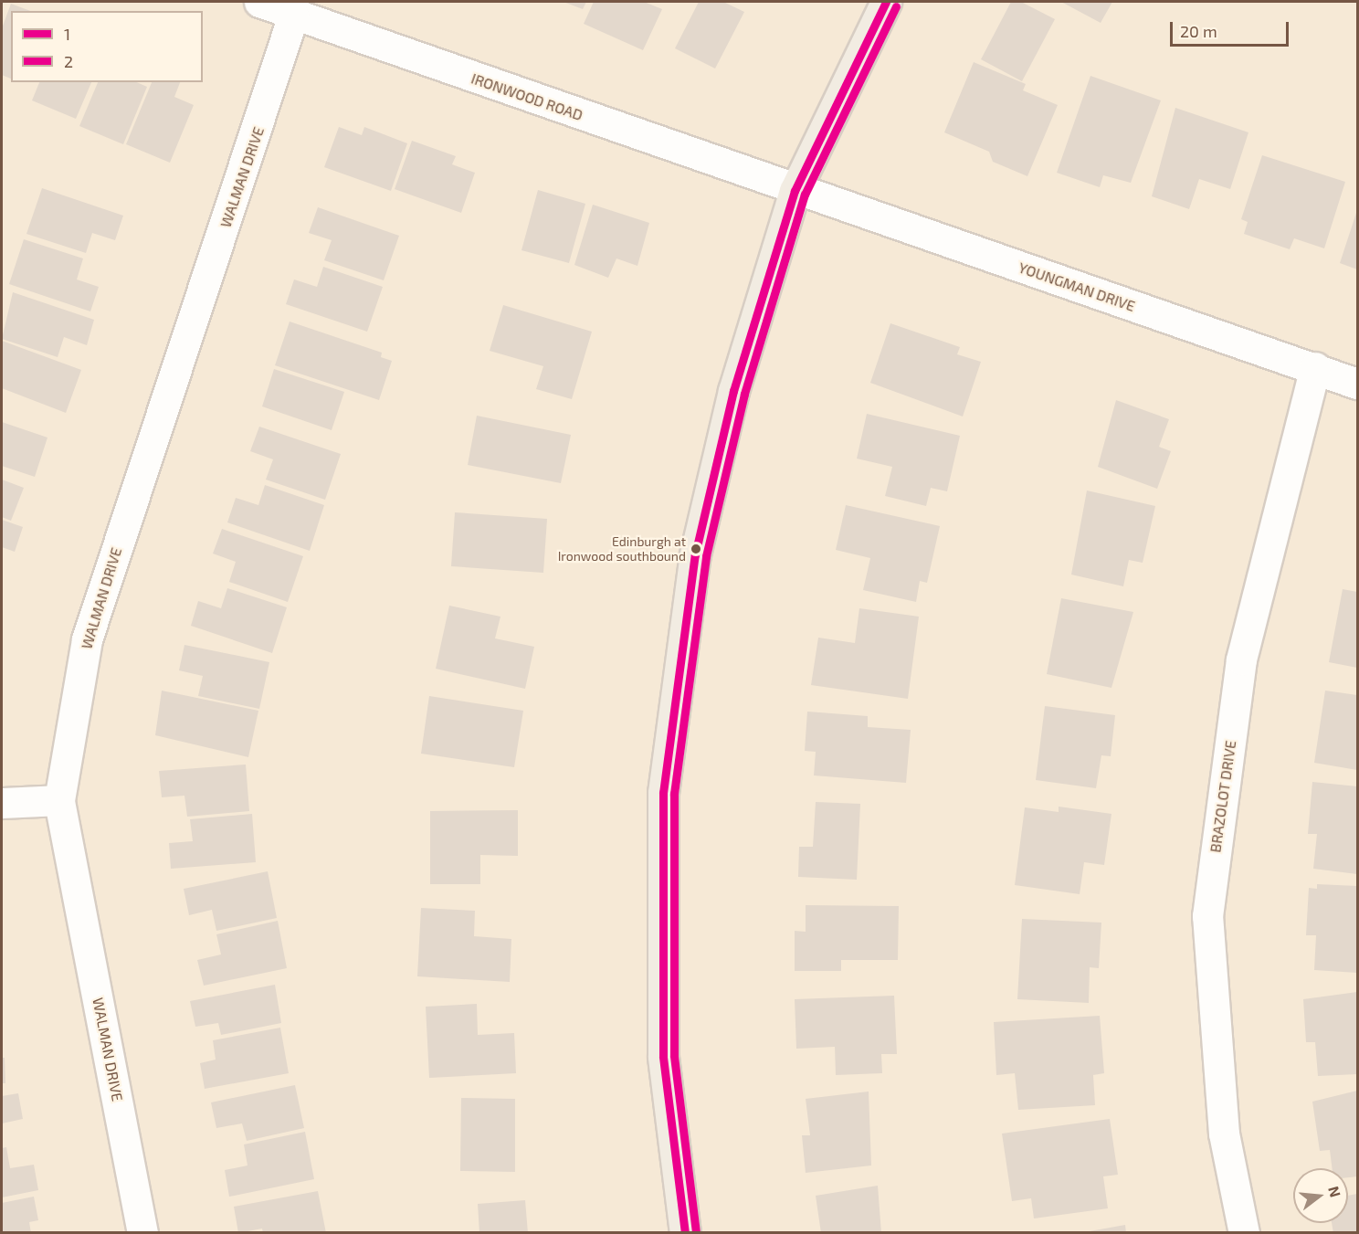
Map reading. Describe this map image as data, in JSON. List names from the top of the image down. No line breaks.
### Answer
{"streets":{"street":["IRONWOOD ROAD","WALMAN DRIVE","YOUNGMAN DRIVE","BRAZOLOT DRIVE"]},"crossings":[["IRONWOOD ROAD","WALMAN DRIVE"],["IRONWOOD ROAD","YOUNGMAN DRIVE"],["YOUNGMAN DRIVE","BRAZOLOT DRIVE"]],"places":["Edinburgh at Ironwood southbound"],"lines":["transit line 1","transit line 2"],"legend":["1","2"],"scale_bar":"20 m","north":"right"}
